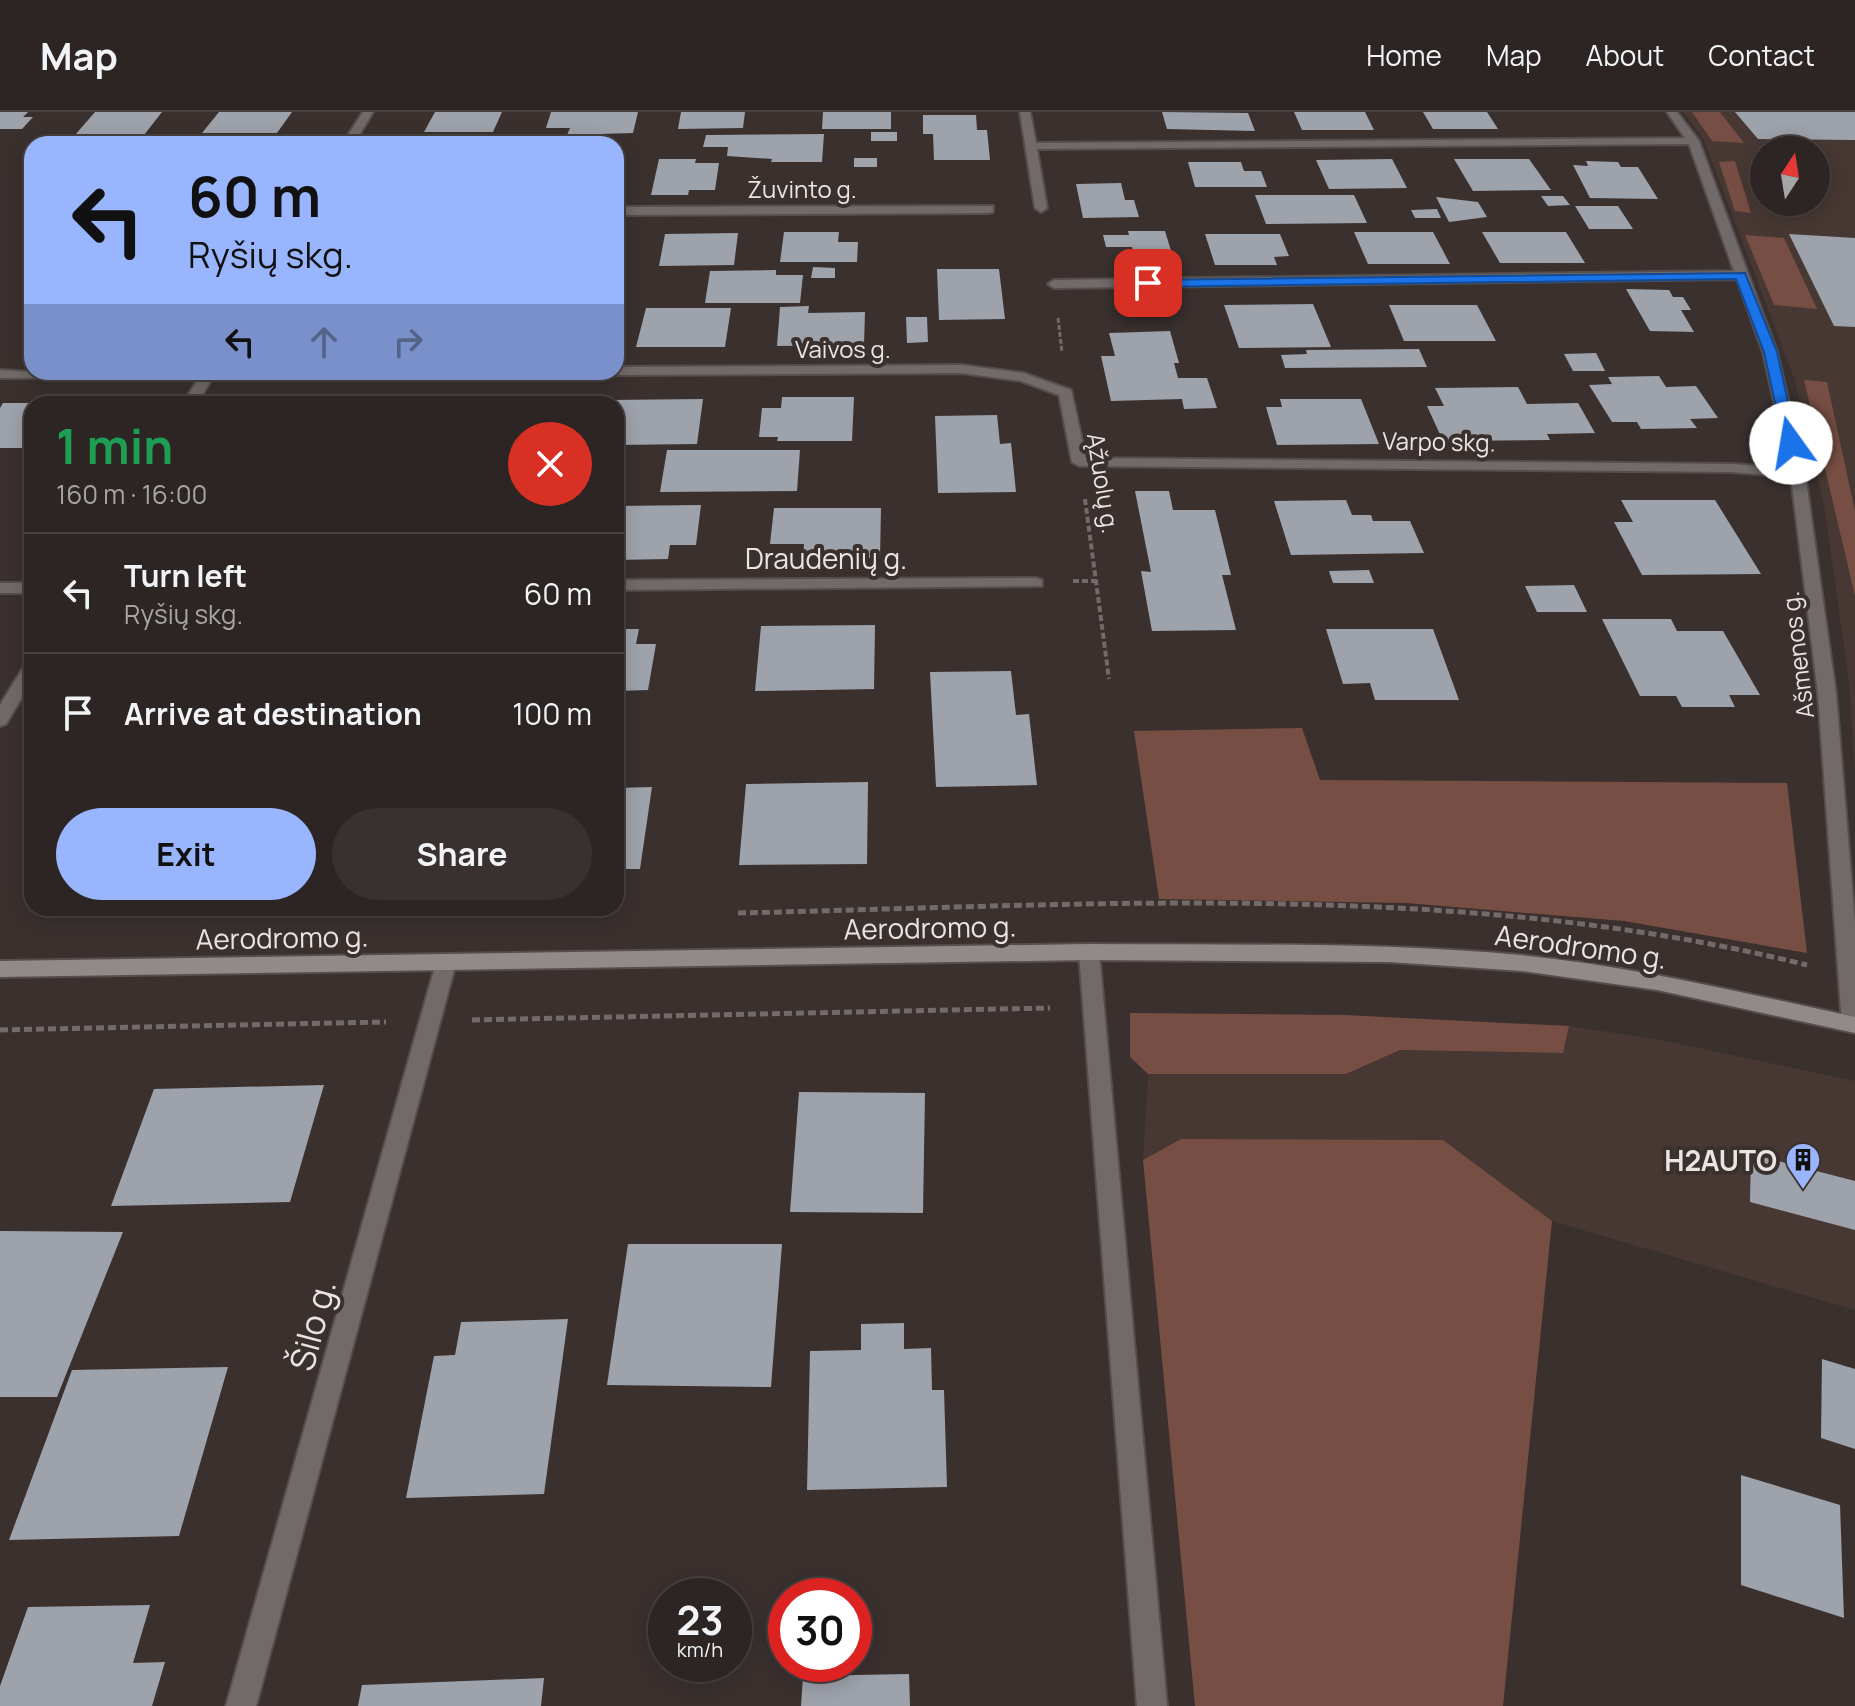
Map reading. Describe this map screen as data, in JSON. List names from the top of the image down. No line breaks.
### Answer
{"streets":{"main road":["Aerodromo g."],"street":["Žuvinto g.","Vaivos g.","Varpo skg.","Ąžuolų g.","Draudenių g.","Ašmenos g.","Šilo g."]},"crossings":[["Vaivos g.","Ąžuolų g."],["Varpo skg.","Ąžuolų g."],["Varpo skg.","Ašmenos g."],["Ašmenos g.","Aerodromo g."],["Aerodromo g.","Šilo g."]],"places":{"building":["H2AUTO"]},"north":"top","page":{"header":"Map","nav":["Home","Map","About","Contact"],"turn":["60 m","Ryšių skg."],"heading":["1 min","160 m · 16:00"],"list":[{"name":"Turn left","note":"Ryšių skg.","value":"60 m"},{"name":"Arrive at destination","value":"100 m"}],"buttons":["Exit","Share"],"speed":"23 km/h","limit":"30"}}
